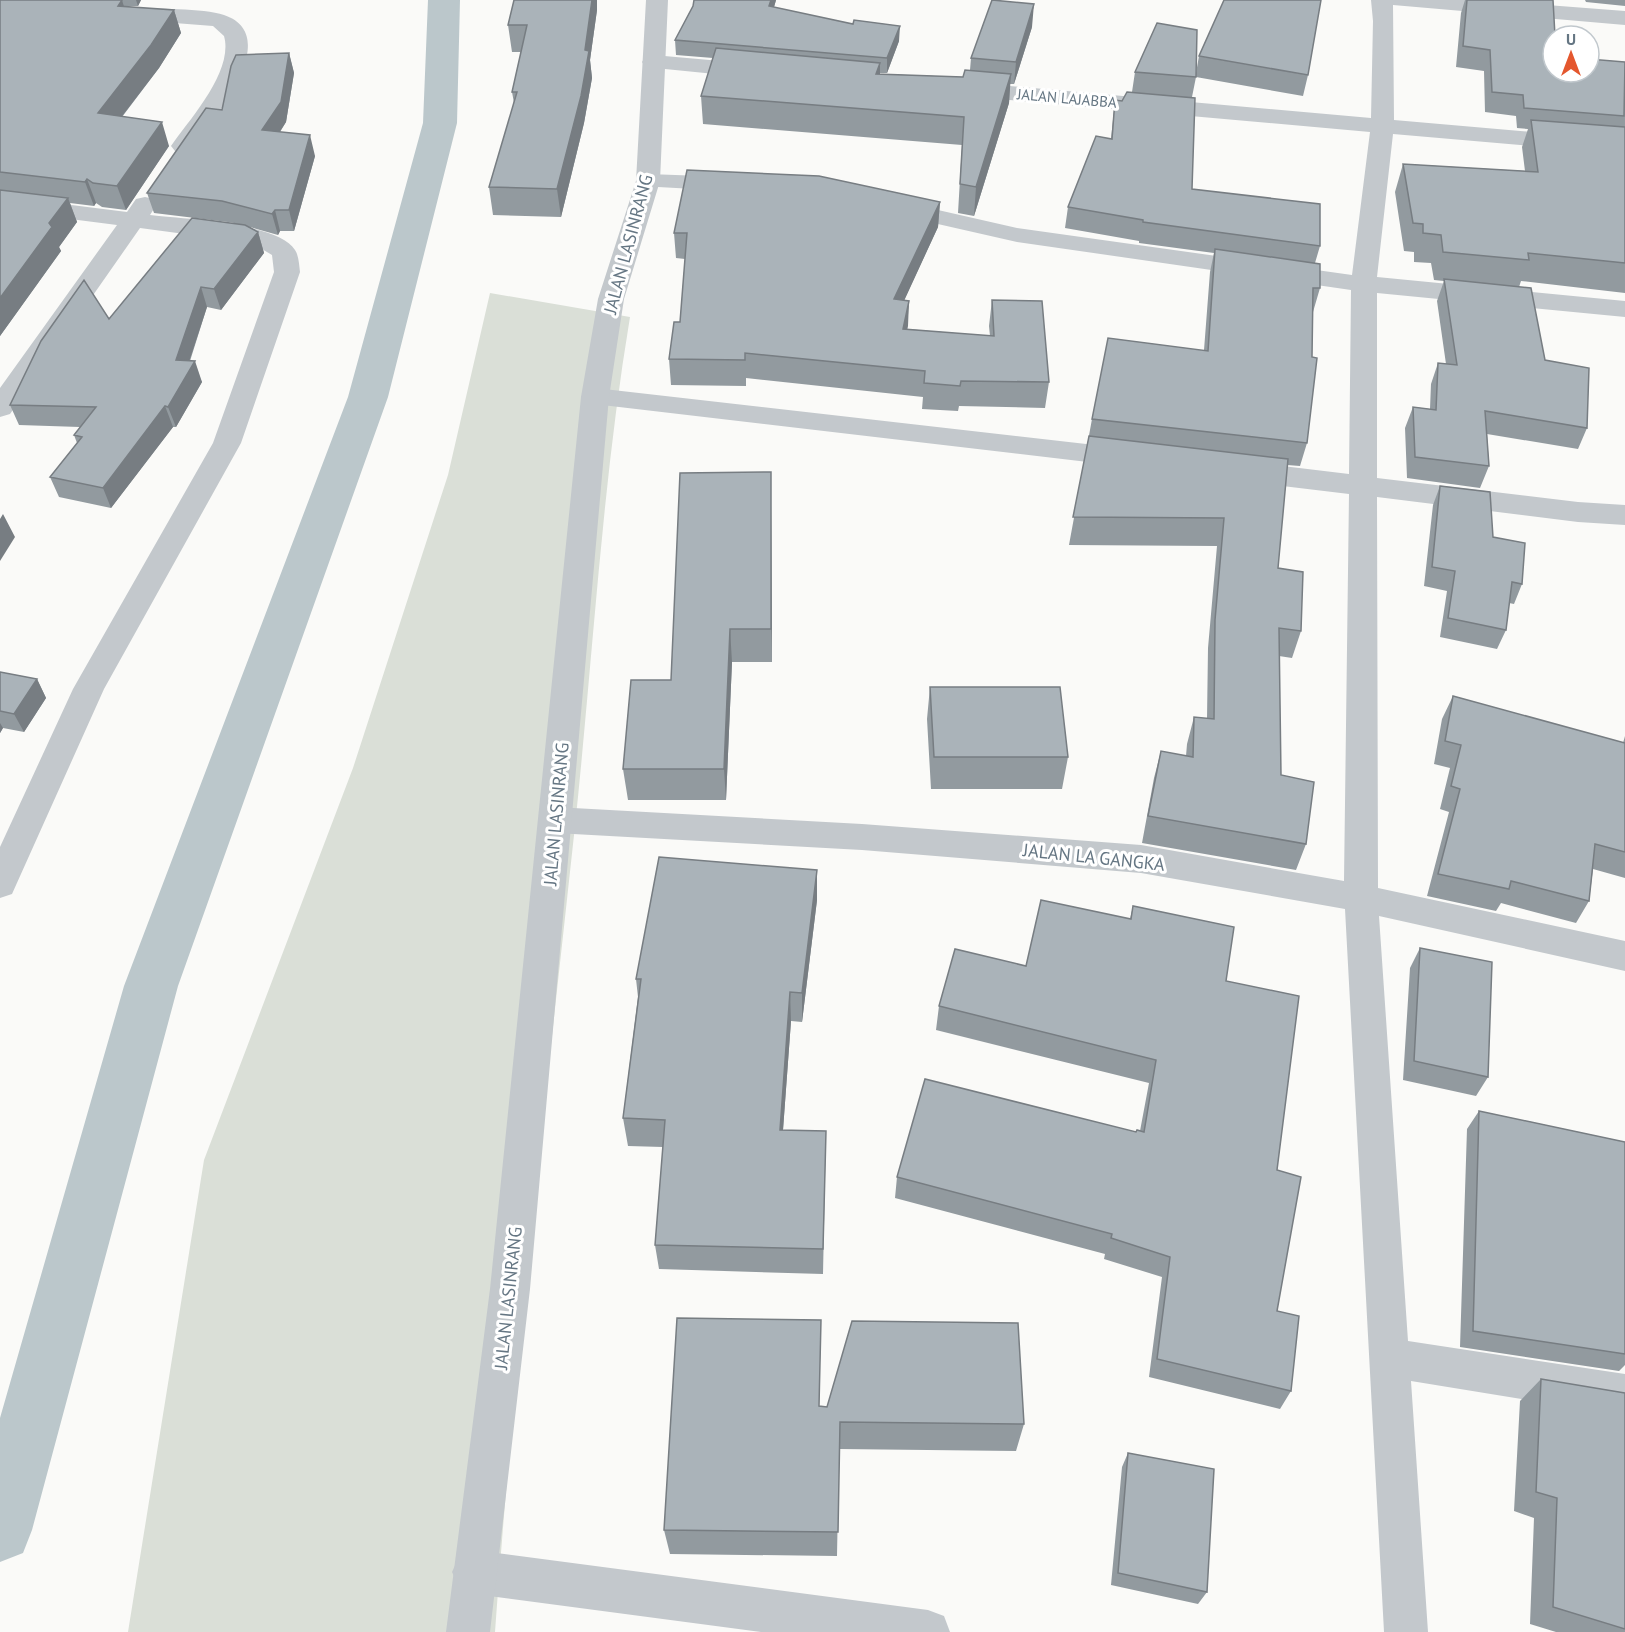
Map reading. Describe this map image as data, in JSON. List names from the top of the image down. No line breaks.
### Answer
{"streets":{"street":["JALAN LAJABBA","JALAN LASINRANG","JALAN LA GANGKA"]},"crossings":[["JALAN LASINRANG","JALAN LA GANGKA"]],"north":"top"}
